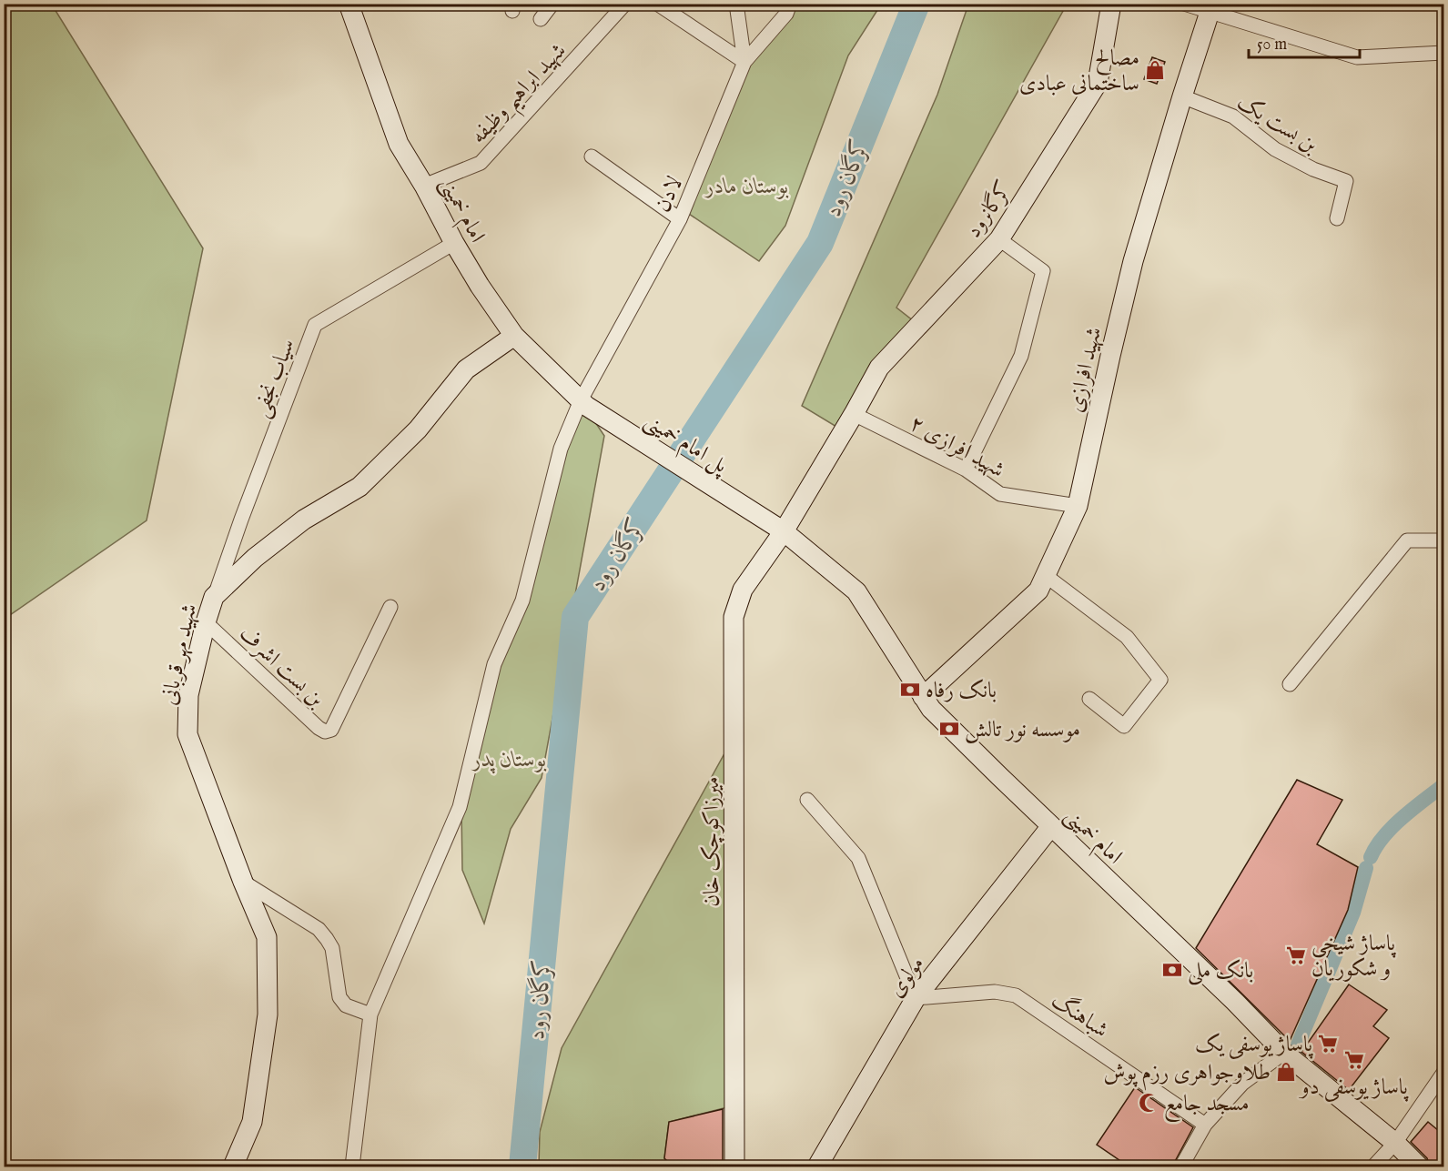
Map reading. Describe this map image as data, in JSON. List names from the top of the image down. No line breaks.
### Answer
{"streets":{"street":["شهید ابراهیم وظیفه","بن بست یک","لادن","امام خمینی","کرگانرود","شهید افرازی","سیاب نجفی","پل امام خمینی","شهید افرازی ۲","شهید مهر قربانی","بن بست اشرف","میرزاکوچک خان","مولوی","شباهنگ"]},"crossings":[["شهید ابراهیم وظیفه","امام خمینی"],["بن بست یک","شهید افرازی"],["لادن","امام خمینی"],["لادن","پل امام خمینی"],["امام خمینی","کرگانرود"],["امام خمینی","شهید افرازی"],["امام خمینی","سیاب نجفی"],["امام خمینی","پل امام خمینی"],["امام خمینی","شهید مهر قربانی"],["امام خمینی","میرزاکوچک خان"],["امام خمینی","مولوی"],["کرگانرود","شهید افرازی ۲"],["کرگانرود","میرزاکوچک خان"],["شهید افرازی","شهید افرازی ۲"],["سیاب نجفی","شهید مهر قربانی"],["شهید مهر قربانی","بن بست اشرف"],["مولوی","شباهنگ"]],"water":["کرگان رود"],"parks":["بوستان مادر","بوستان پدر"],"places":{"shop":["مصالح ساختمانی عبادی","طلاوجواهری رزم پوش"],"bank":["بانک رفاه","موسسه نور تالش","بانک ملی"],"supermarket":["پاساژ شیخی و شکوریان","پاساژ یوسفی یک","پاساژ یوسفی دو"],"mosque":["مسجد جامع"]},"scale_bar":"50 m"}
